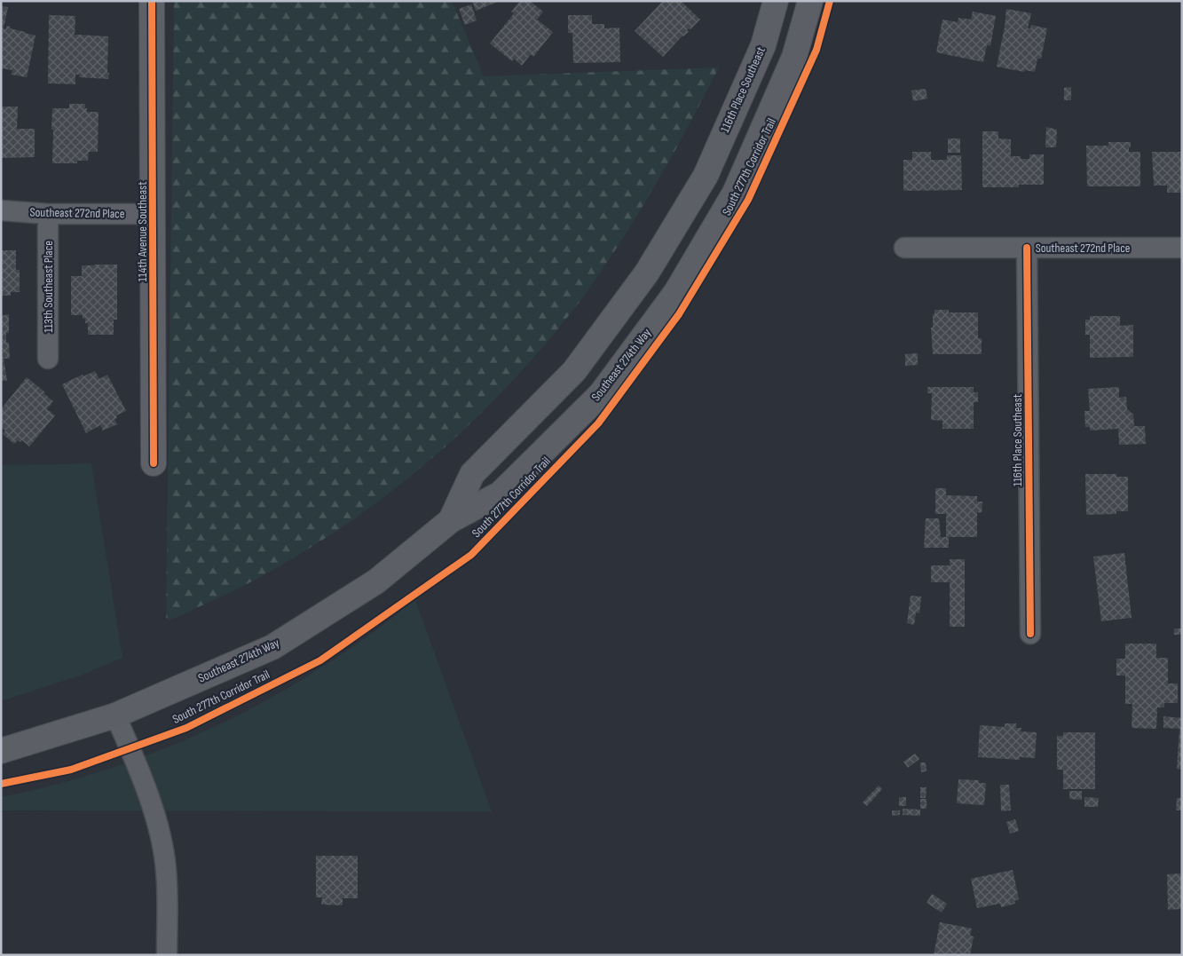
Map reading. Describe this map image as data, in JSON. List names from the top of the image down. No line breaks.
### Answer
{"streets":{"main road":["116th Place Southeast","Southeast 274th Way"],"street":["Southeast 272nd Place","114th Avenue Southeast","113th Southeast Place"],"cycle path":["South 277th Corridor Trail"]},"crossings":[["116th Place Southeast","Southeast 272nd Place"],["116th Place Southeast","Southeast 274th Way"],["Southeast 272nd Place","114th Avenue Southeast"],["Southeast 272nd Place","113th Southeast Place"]]}
